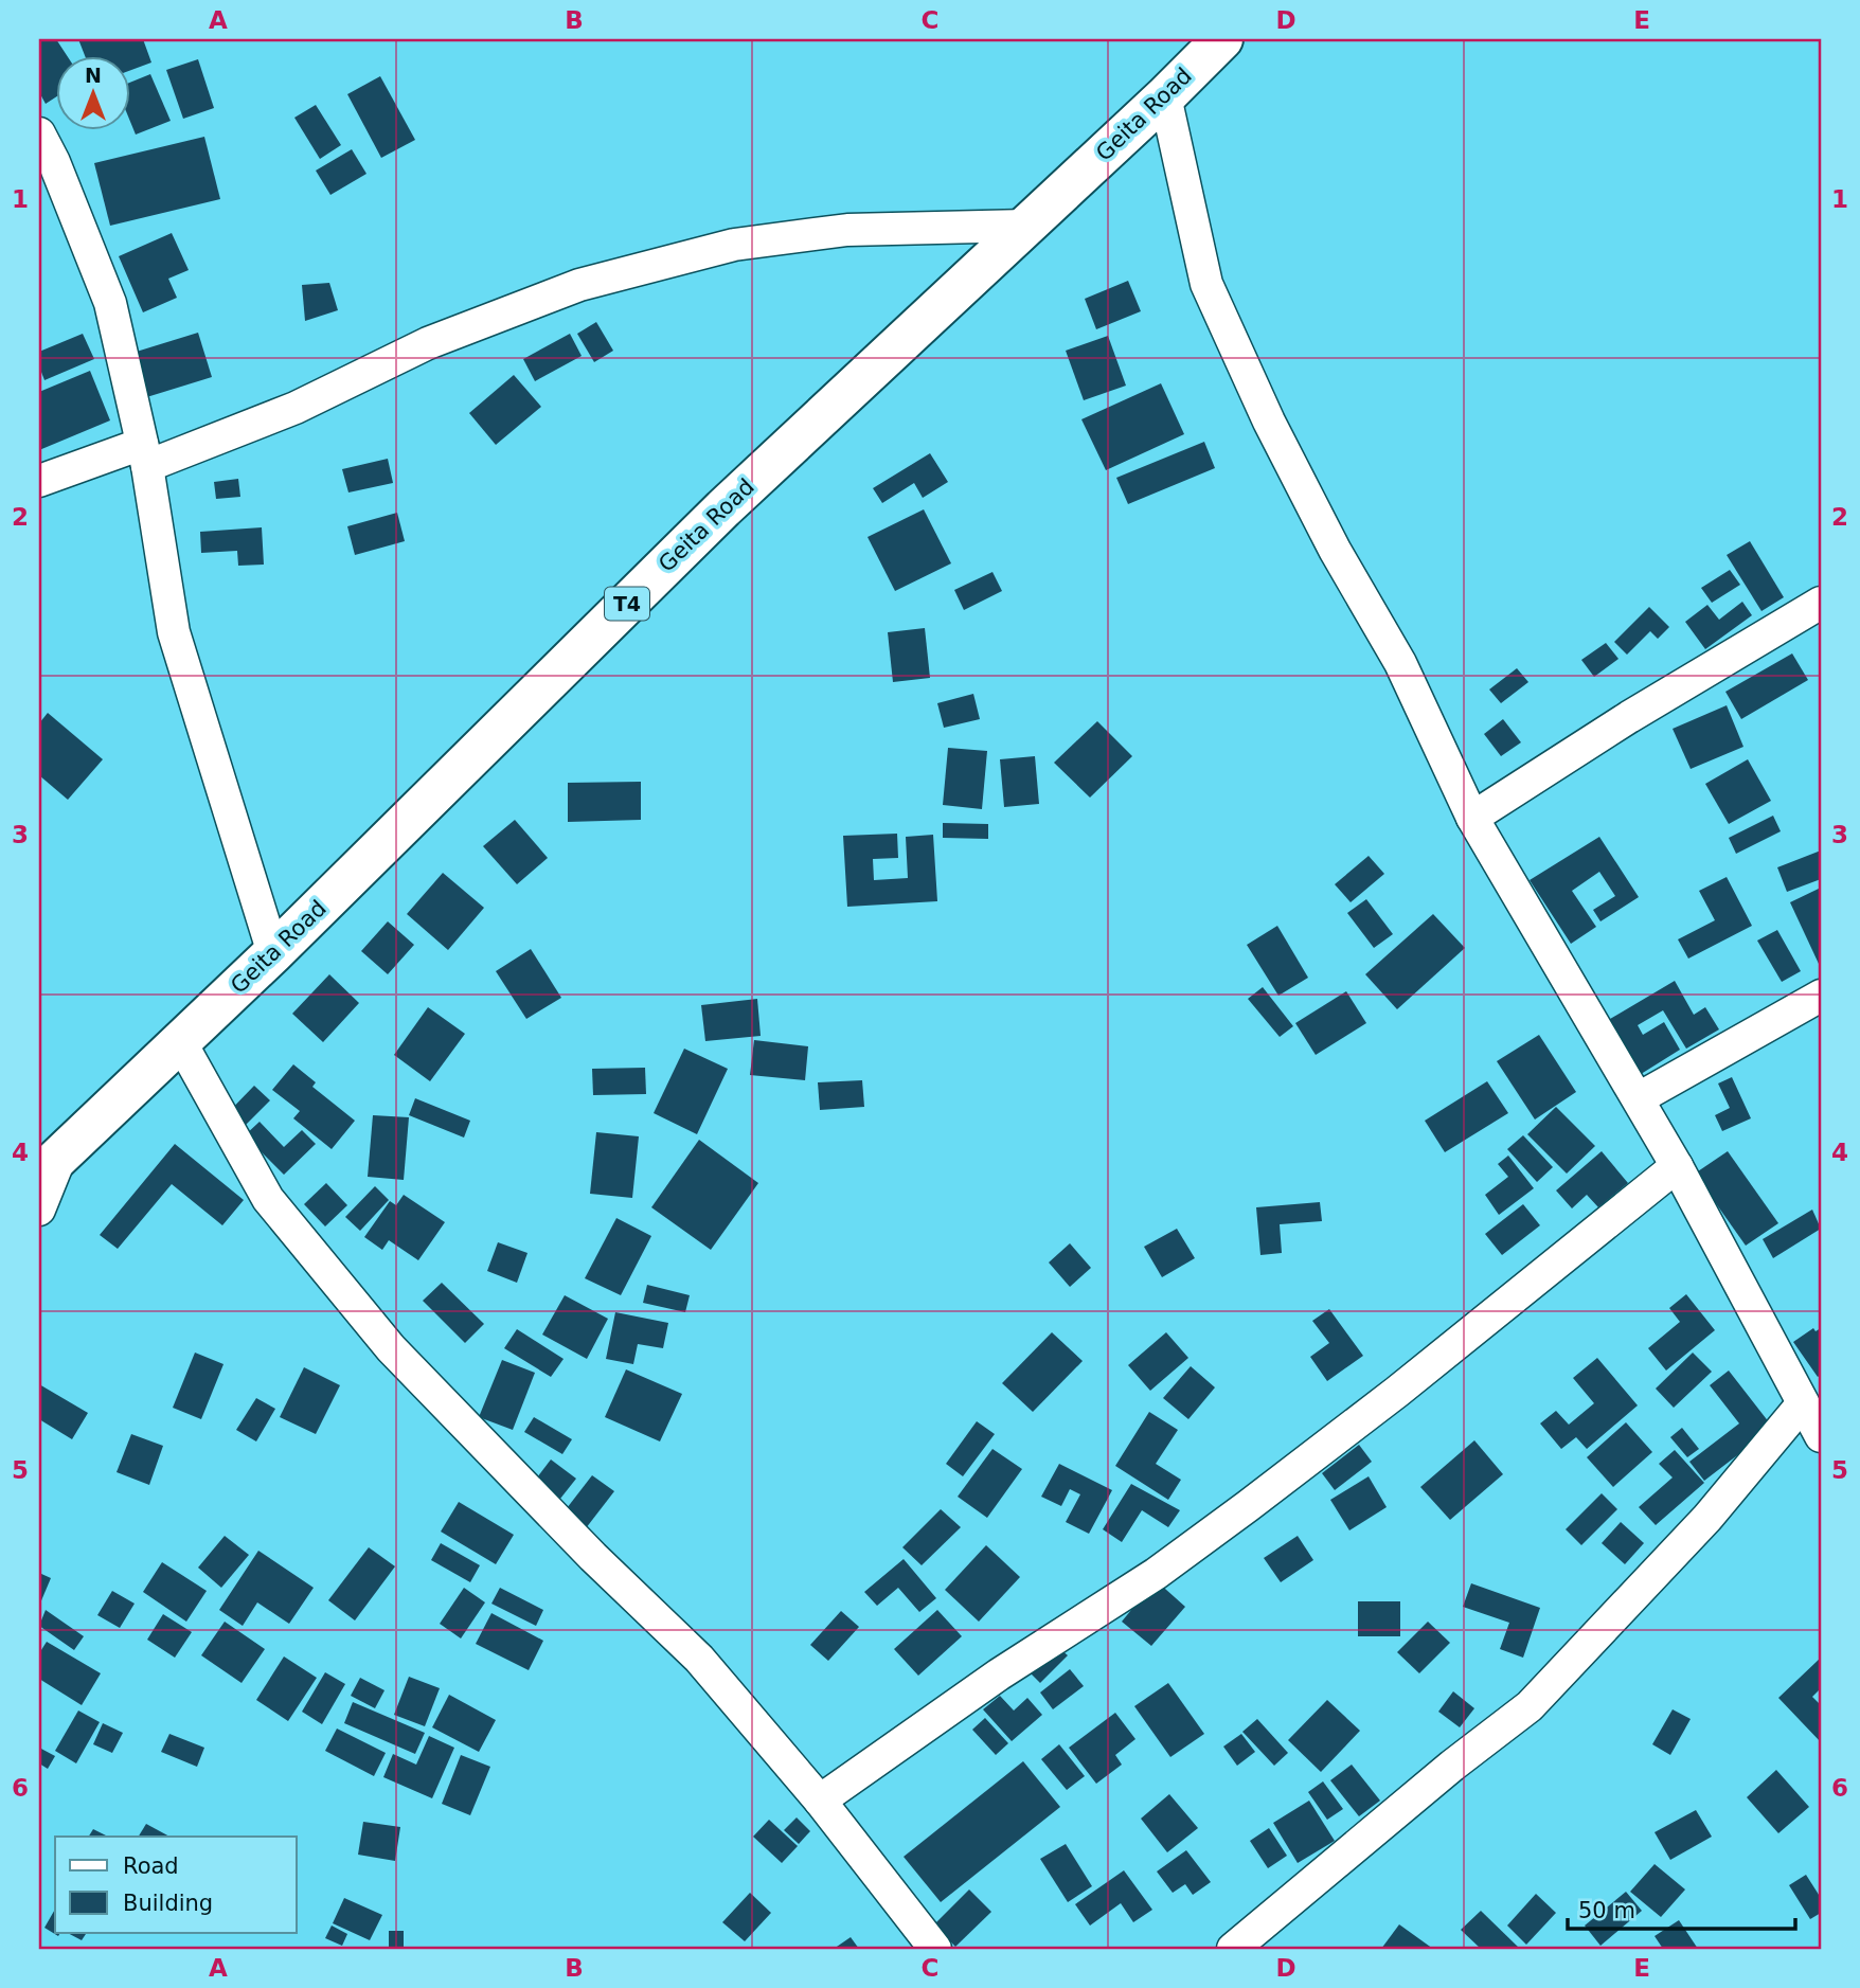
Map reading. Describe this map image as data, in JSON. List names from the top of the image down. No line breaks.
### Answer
{"streets":{"highway":["Geita Road","T4"]},"legend":["Road","Building"],"scale_bar":"50 m","north":"top","grid":{"columns":["A","B","C","D","E"],"rows":["1","2","3","4","5","6"]}}
